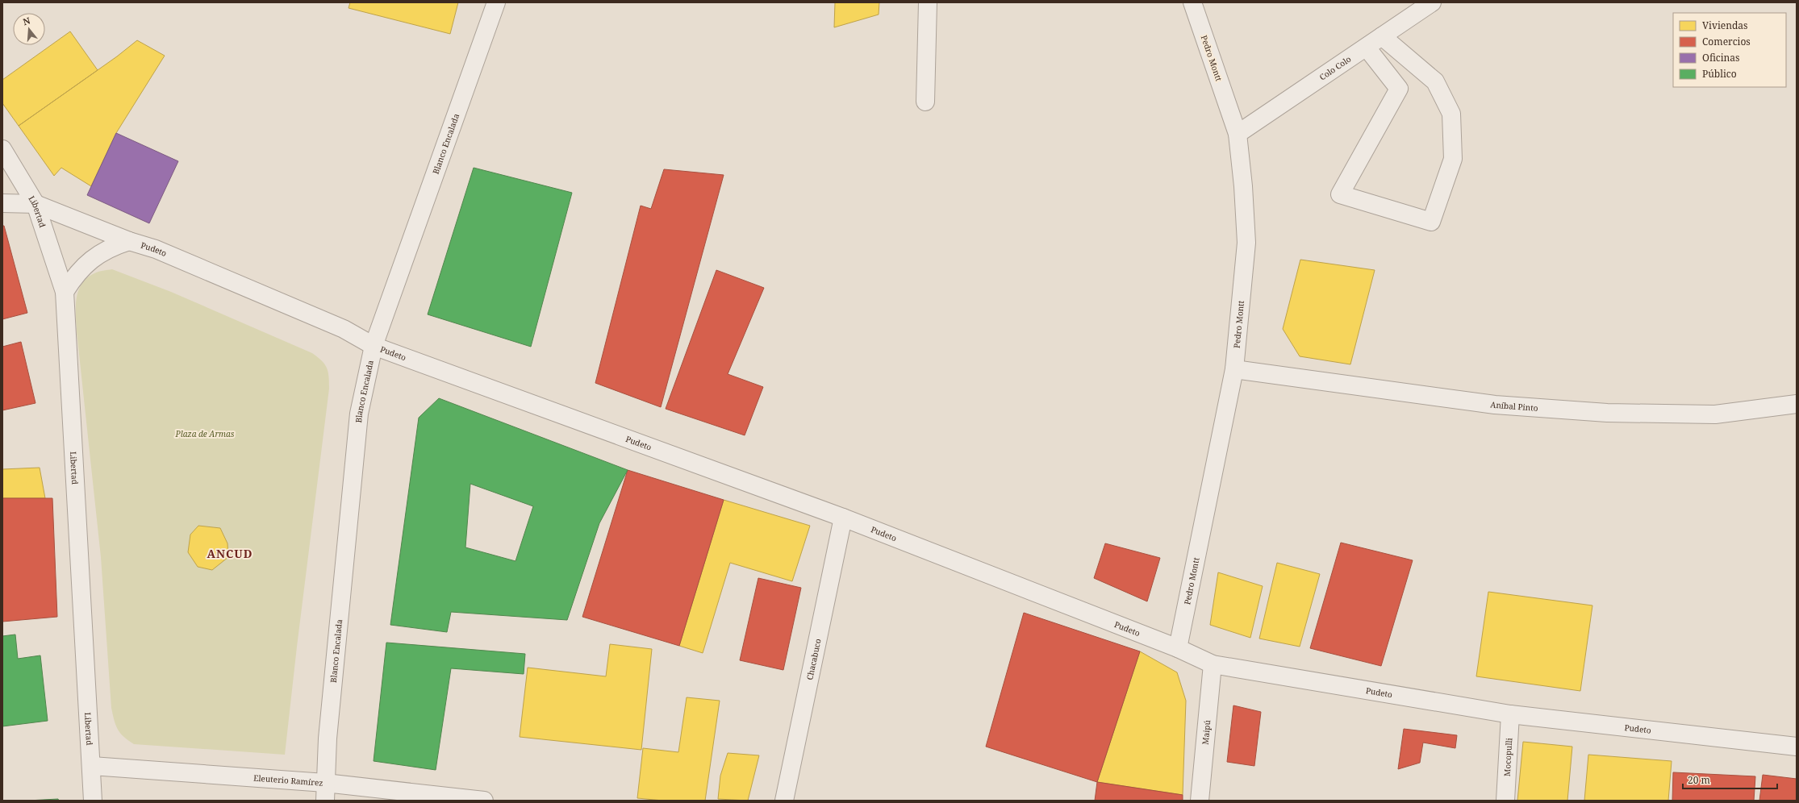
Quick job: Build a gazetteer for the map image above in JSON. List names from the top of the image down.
{
  "streets": {
    "street": [
      "Pedro Montt",
      "Colo Colo",
      "Blanco Encalada",
      "Libertad",
      "Pudeto",
      "Aníbal Pinto",
      "Chacabuco",
      "Maipú",
      "Mocopulli",
      "Eleuterio Ramírez"
    ]
  },
  "crossings": [
    ["Pedro Montt", "Colo Colo"],
    ["Pedro Montt", "Pudeto"],
    ["Pedro Montt", "Aníbal Pinto"],
    ["Blanco Encalada", "Pudeto"],
    ["Blanco Encalada", "Eleuterio Ramírez"],
    ["Libertad", "Pudeto"],
    ["Libertad", "Eleuterio Ramírez"],
    ["Pudeto", "Chacabuco"],
    ["Pudeto", "Maipú"],
    ["Pudeto", "Mocopulli"]
  ],
  "districts": ["ANCUD"],
  "parks": ["Plaza de Armas"],
  "legend": [
    "Viviendas",
    "Comercios",
    "Oficinas",
    "Público"
  ],
  "scale_bar": "20 m",
  "north": "top"
}
